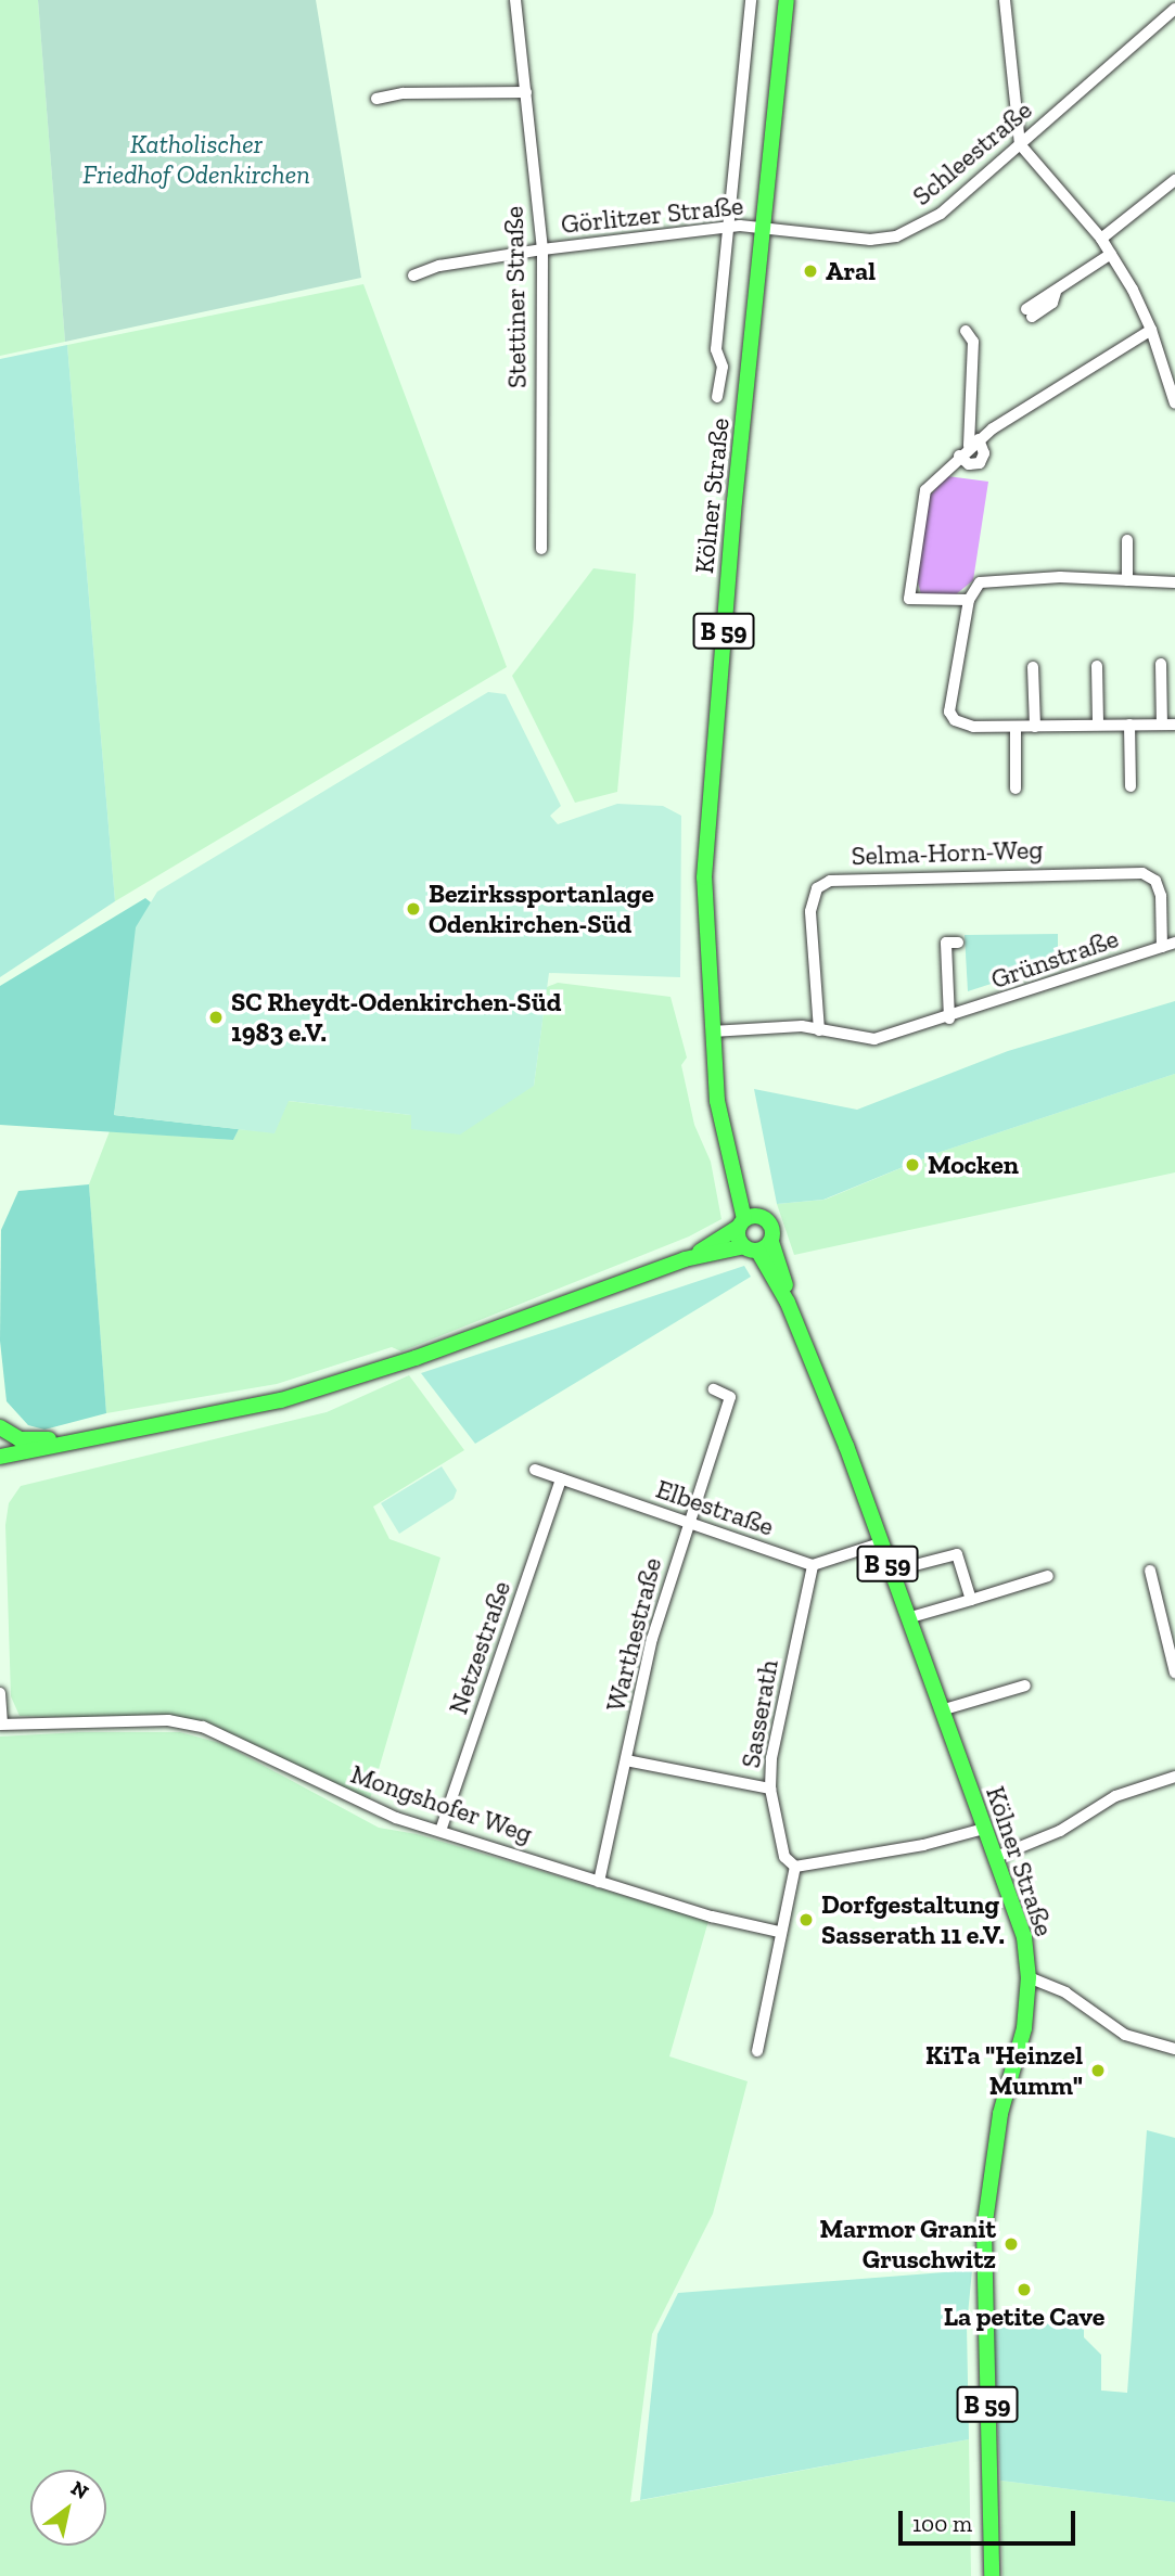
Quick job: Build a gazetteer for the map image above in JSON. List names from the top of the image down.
{
  "streets": {
    "main road": ["Kölner Straße", "B 59"],
    "street": [
      "Schleestraße",
      "Görlitzer Straße",
      "Stettiner Straße",
      "Selma-Horn-Weg",
      "Grünstraße",
      "Elbestraße",
      "Warthestraße",
      "Netzestraße",
      "Sasserath",
      "Mongshofer Weg"
    ]
  },
  "crossings": [
    ["Schleestraße", "Görlitzer Straße"],
    ["Schleestraße", "Kölner Straße"],
    ["Görlitzer Straße", "Stettiner Straße"],
    ["Görlitzer Straße", "Kölner Straße"],
    ["Kölner Straße", "Grünstraße"],
    ["Selma-Horn-Weg", "Grünstraße"],
    ["Elbestraße", "Warthestraße"],
    ["Elbestraße", "Netzestraße"],
    ["Elbestraße", "Sasserath"],
    ["Warthestraße", "Mongshofer Weg"],
    ["Netzestraße", "Mongshofer Weg"]
  ],
  "parks": ["Katholischer Friedhof Odenkirchen"],
  "places": [
    "Aral",
    "Bezirkssportanlage Odenkirchen-Süd",
    "SC Rheydt-Odenkirchen-Süd 1983 e.V.",
    "Mocken",
    "Dorfgestaltung Sasserath 11 e.V.",
    "KiTa \"Heinzel Mumm\"",
    "Marmor Granit Gruschwitz",
    "La petite Cave"
  ],
  "scale_bar": "100 m",
  "north": "top right"
}
